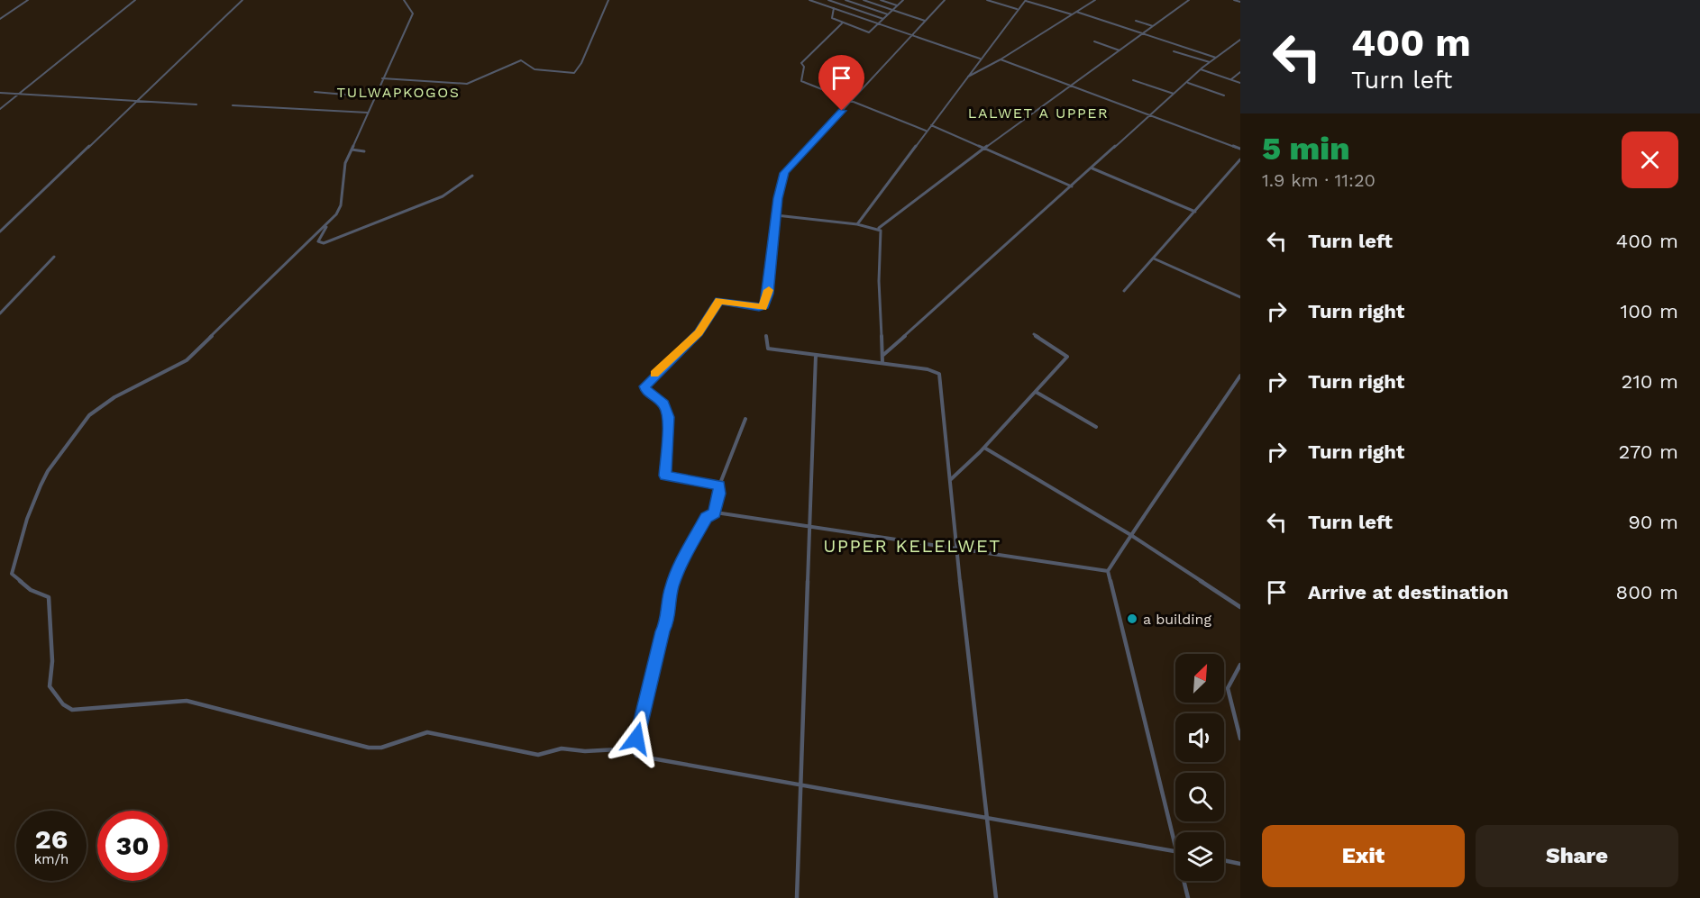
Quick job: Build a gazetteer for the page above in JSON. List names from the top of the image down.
{
  "districts": ["TULWAPKOGOS", "LALWET A UPPER", "UPPER KELELWET"],
  "places": ["a building"],
  "north": "top right",
  "page": {
    "turn": ["400 m", "Turn left"],
    "heading": ["5 min", "1.9 km · 11:20"],
    "list": [
      {
        "name": "Turn left",
        "value": "400 m"
      },
      {
        "name": "Turn right",
        "value": "100 m"
      },
      {
        "name": "Turn right",
        "value": "210 m"
      },
      {
        "name": "Turn right",
        "value": "270 m"
      },
      {
        "name": "Turn left",
        "value": "90 m"
      },
      {
        "name": "Arrive at destination",
        "value": "800 m"
      }
    ],
    "speed": "26 km/h",
    "limit": "30",
    "buttons": ["Exit", "Share"]
  }
}
